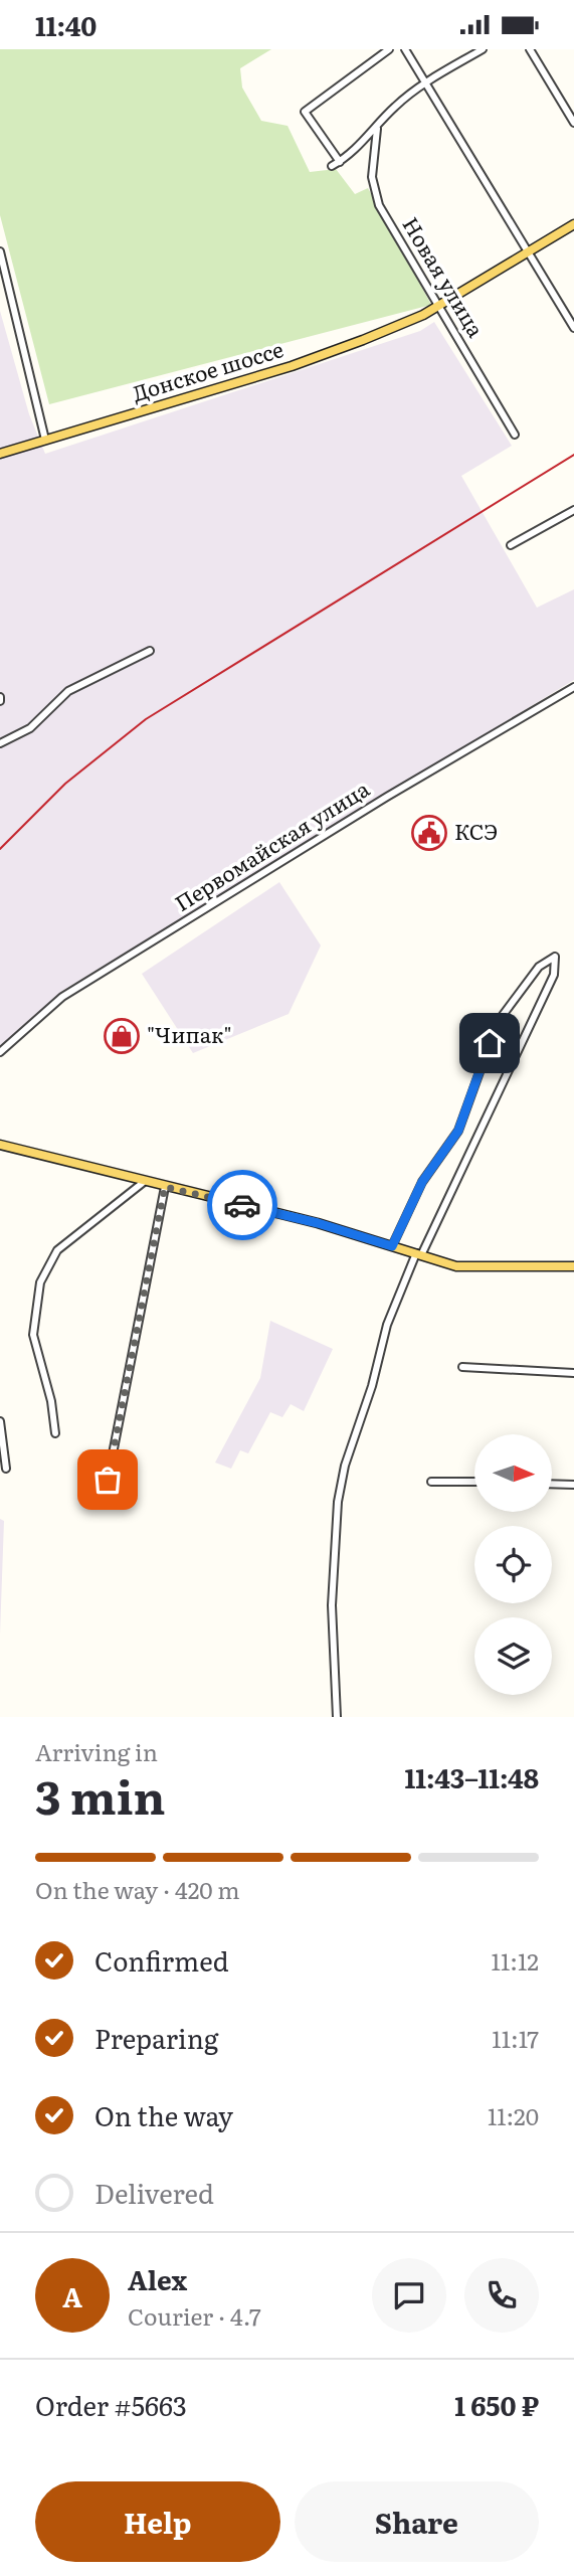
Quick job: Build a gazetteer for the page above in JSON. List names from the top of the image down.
{
  "streets": {
    "main road": ["Донское шоссе"],
    "street": ["Новая улица", "Первомайская улица"]
  },
  "crossings": [
    ["Новая улица", "Донское шоссе"]
  ],
  "places": {
    "public building": ["КСЭ"],
    "shop": ["\"Чипак\""]
  },
  "north": "right",
  "page": {
    "status": "11:40",
    "heading": ["3 min", "Arriving in", "11:43–11:48"],
    "panel": [
      "Alex",
      "Courier · 4.7",
      "Order #5663",
      "1 650 ₽"
    ],
    "bar": "On the way · 420 m",
    "list": [
      ["Confirmed", "11:12"],
      ["Preparing", "11:17"],
      ["On the way", "11:20"],
      "Delivered"
    ],
    "round": "A",
    "buttons": ["Help", "Share"]
  }
}
